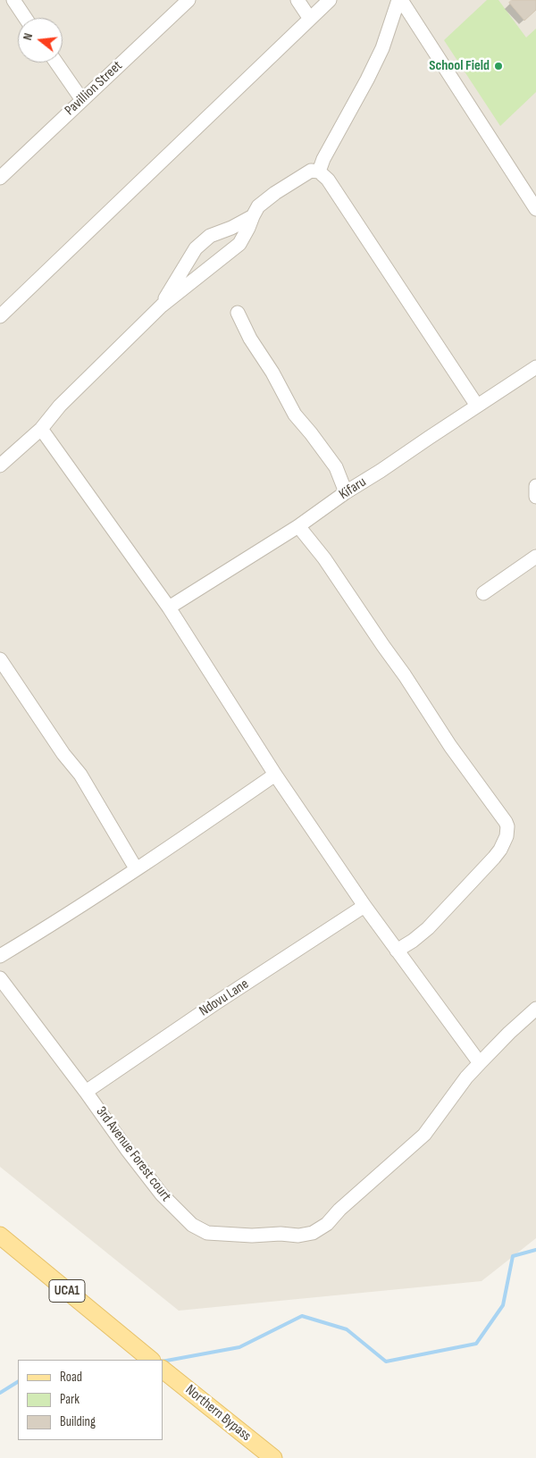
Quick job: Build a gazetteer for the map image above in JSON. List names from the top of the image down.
{
  "streets": {
    "main road": ["UCA1", "Northern Bypass"],
    "street": [
      "Pavillion Street",
      "Kifaru",
      "Ndovu Lane",
      "3rd Avenue Forest court"
    ]
  },
  "crossings": [
    ["Ndovu Lane", "3rd Avenue Forest court"]
  ],
  "places": ["School Field"],
  "legend": ["Road", "Park", "Building"],
  "north": "left"
}
